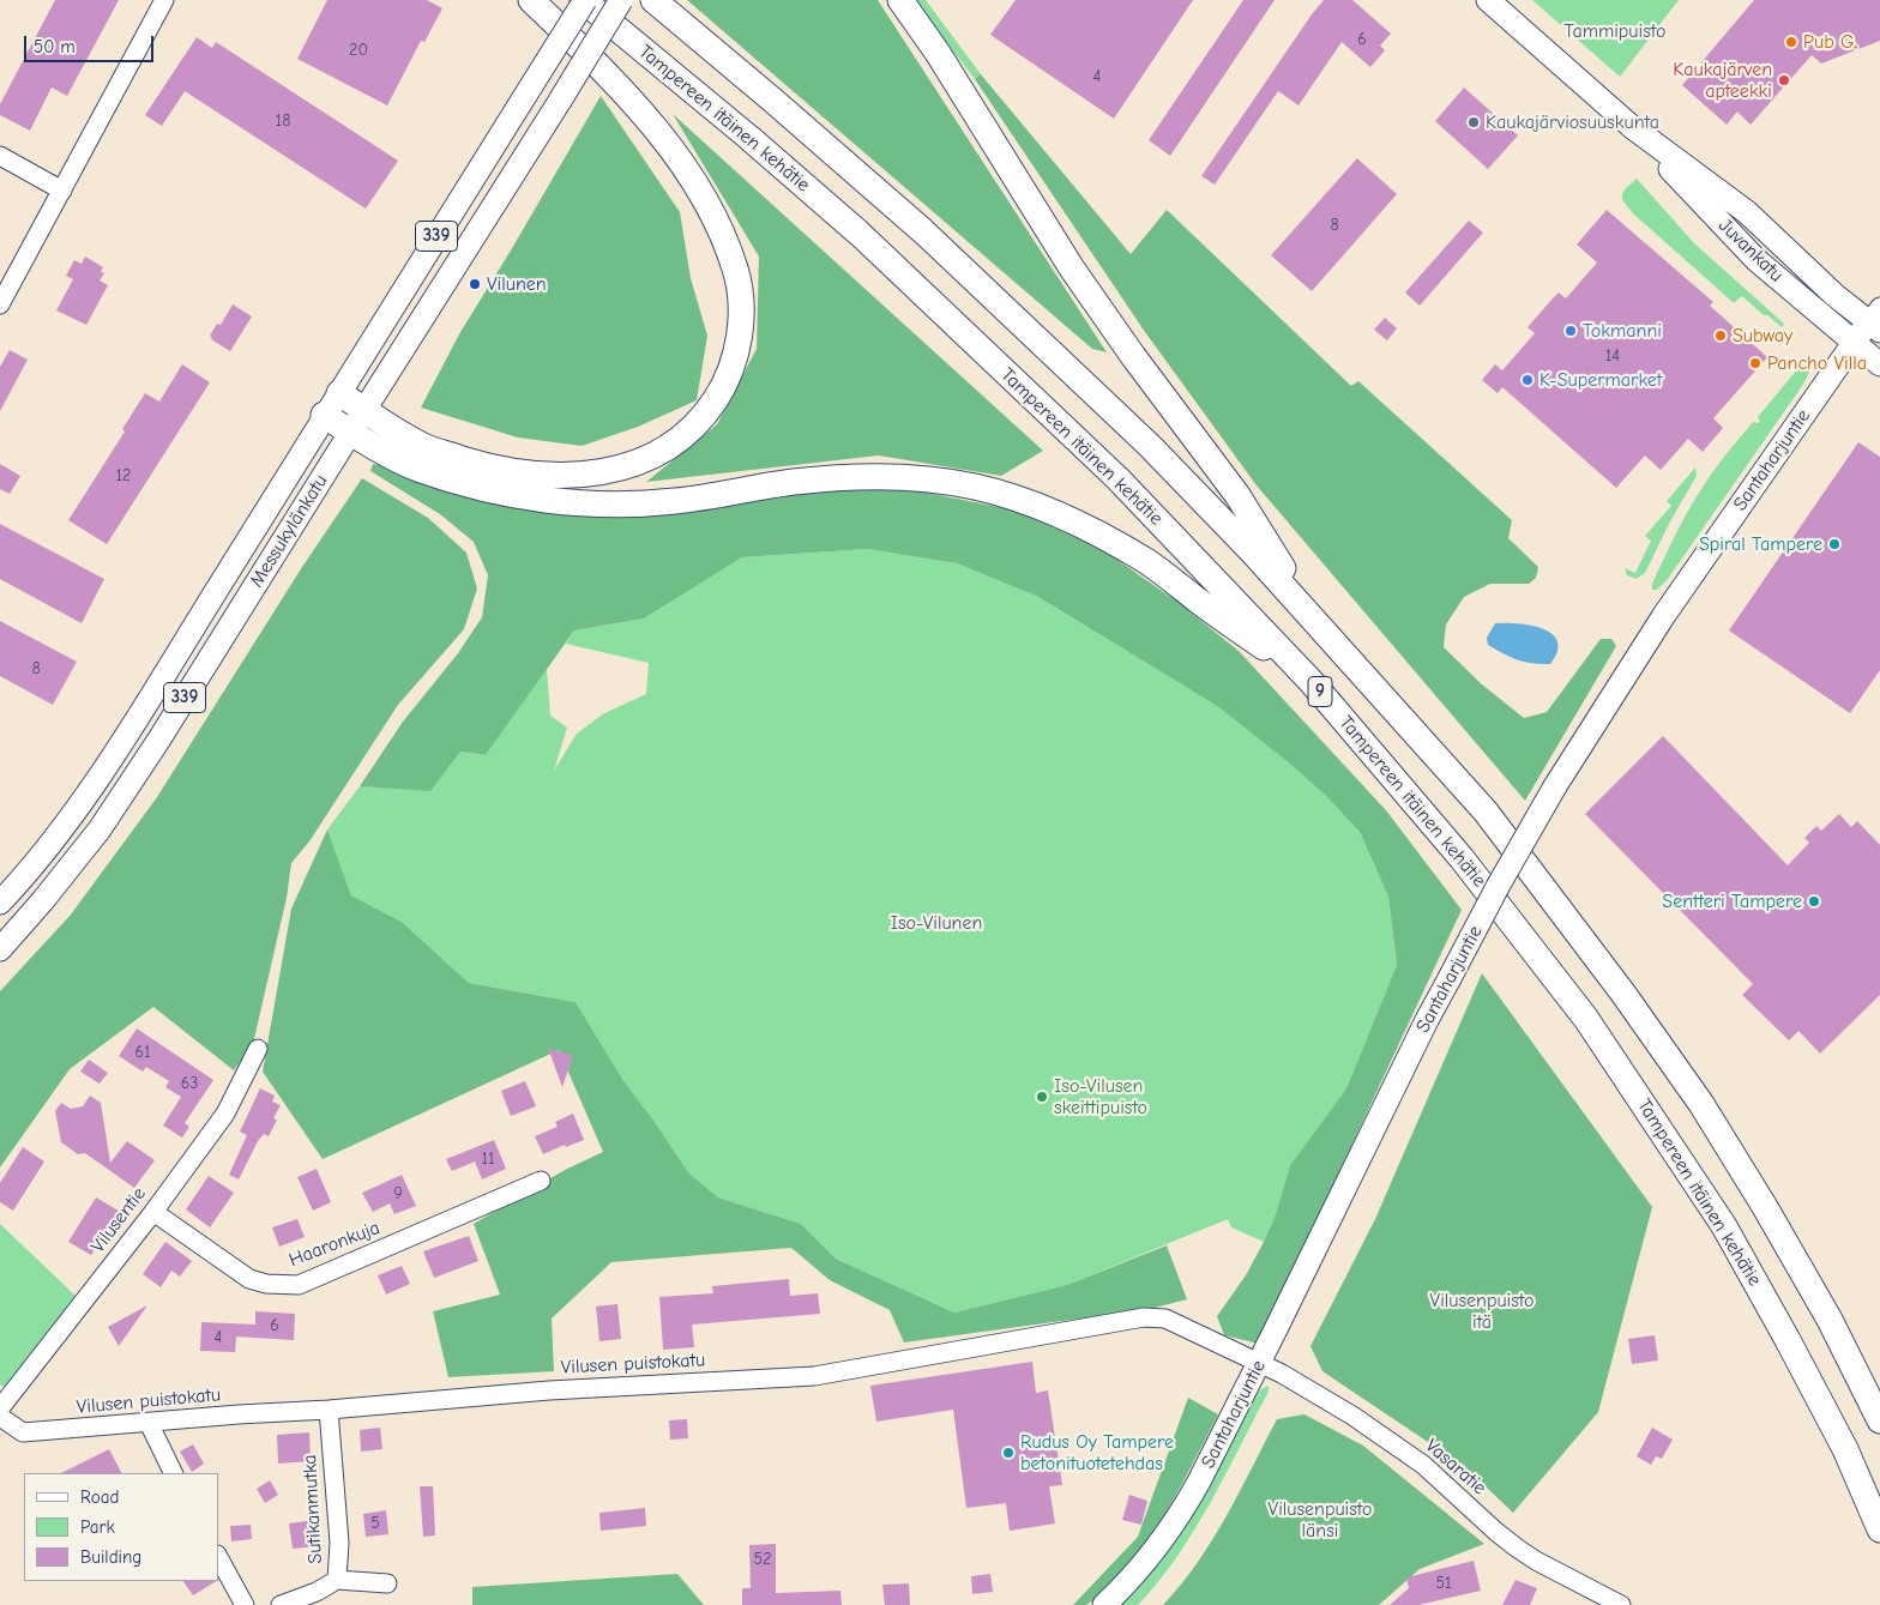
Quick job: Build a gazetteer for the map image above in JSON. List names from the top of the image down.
{
  "streets": {
    "highway": ["Tampereen itäinen kehätie", "9"],
    "main road": [
      "339",
      "Juvankatu",
      "Santaharjuntie",
      "Messukylänkatu"
    ],
    "street": [
      "Vilusentie",
      "Haaronkuja",
      "Vilusen puistokatu",
      "Vasaratie",
      "Sutikanmutka"
    ]
  },
  "crossings": [
    ["Tampereen itäinen kehätie", "Messukylänkatu"],
    ["Juvankatu", "Santaharjuntie"],
    ["Santaharjuntie", "Vilusen puistokatu"],
    ["Santaharjuntie", "Vasaratie"],
    ["Vilusentie", "Haaronkuja"],
    ["Vilusen puistokatu", "Vasaratie"],
    ["Vilusen puistokatu", "Sutikanmutka"]
  ],
  "parks": [
    "Tammipuisto",
    "Iso-Vilunen",
    "Vilusenpuisto itä",
    "Vilusenpuisto länsi"
  ],
  "places": [
    "Pub G.",
    "Kaukajärven apteekki",
    "Kaukajärviosuuskunta",
    "Vilunen",
    "Tokmanni",
    "Subway",
    "Pancho Villa",
    "K-Supermarket",
    "Spiral Tampere",
    "Sentteri Tampere",
    "Iso-Vilusen skeittipuisto",
    "Rudus Oy Tampere betonituotetehdas"
  ],
  "house_numbers": [
    "6",
    "20",
    "4",
    "18",
    "8",
    "14",
    "12",
    "8",
    "61",
    "63",
    "11",
    "9",
    "6",
    "4",
    "5",
    "52",
    "51"
  ],
  "legend": ["Road", "Park", "Building"],
  "scale_bar": "50 m"
}
